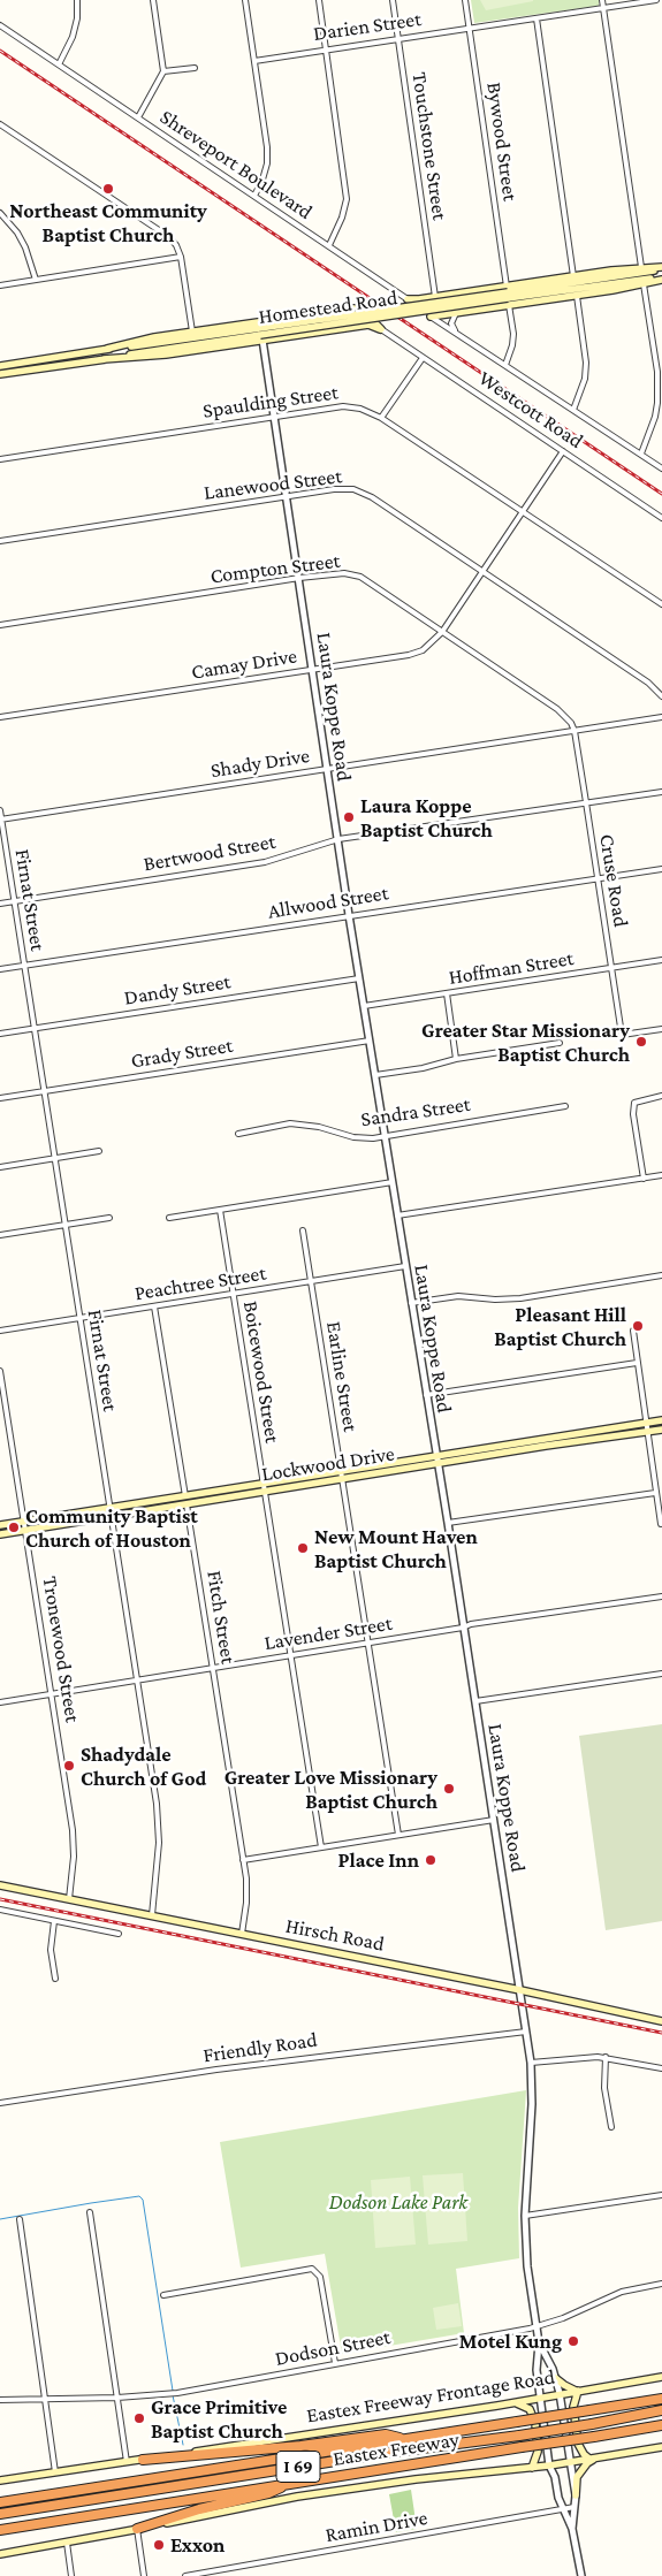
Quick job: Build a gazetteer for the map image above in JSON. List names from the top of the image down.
{
  "streets": {
    "highway": ["Eastex Freeway", "I 69"],
    "main road": [
      "Homestead Road",
      "Lockwood Drive",
      "Hirsch Road",
      "Eastex Freeway Frontage Road"
    ],
    "street": [
      "Darien Street",
      "Bywood Street",
      "Touchstone Street",
      "Shreveport Boulevard",
      "Spaulding Street",
      "Westcott Road",
      "Lanewood Street",
      "Compton Street",
      "Camay Drive",
      "Laura Koppe Road",
      "Shady Drive",
      "Bertwood Street",
      "Cruse Road",
      "Firnat Street",
      "Allwood Street",
      "Hoffman Street",
      "Dandy Street",
      "Grady Street",
      "Sandra Street",
      "Peachtree Street",
      "Boicewood Street",
      "Earline Street",
      "Fitch Street",
      "Lavender Street",
      "Tronewood Street",
      "Friendly Road",
      "Dodson Street",
      "Ramin Drive"
    ]
  },
  "crossings": [
    ["Darien Street", "Bywood Street"],
    ["Darien Street", "Touchstone Street"],
    ["Bywood Street", "Homestead Road"],
    ["Homestead Road", "Laura Koppe Road"],
    ["Spaulding Street", "Camay Drive"],
    ["Spaulding Street", "Laura Koppe Road"],
    ["Westcott Road", "Camay Drive"],
    ["Lanewood Street", "Camay Drive"],
    ["Lanewood Street", "Laura Koppe Road"],
    ["Compton Street", "Camay Drive"],
    ["Compton Street", "Laura Koppe Road"],
    ["Compton Street", "Shady Drive"],
    ["Compton Street", "Cruse Road"],
    ["Camay Drive", "Laura Koppe Road"],
    ["Laura Koppe Road", "Shady Drive"],
    ["Laura Koppe Road", "Bertwood Street"],
    ["Laura Koppe Road", "Allwood Street"],
    ["Laura Koppe Road", "Hoffman Street"],
    ["Laura Koppe Road", "Dandy Street"],
    ["Laura Koppe Road", "Grady Street"],
    ["Laura Koppe Road", "Sandra Street"],
    ["Laura Koppe Road", "Peachtree Street"],
    ["Laura Koppe Road", "Lockwood Drive"],
    ["Laura Koppe Road", "Lavender Street"],
    ["Laura Koppe Road", "Hirsch Road"],
    ["Laura Koppe Road", "Friendly Road"],
    ["Laura Koppe Road", "Dodson Street"],
    ["Laura Koppe Road", "Eastex Freeway Frontage Road"],
    ["Laura Koppe Road", "Ramin Drive"],
    ["Shady Drive", "Cruse Road"],
    ["Shady Drive", "Firnat Street"],
    ["Bertwood Street", "Cruse Road"],
    ["Bertwood Street", "Firnat Street"],
    ["Cruse Road", "Allwood Street"],
    ["Cruse Road", "Hoffman Street"],
    ["Firnat Street", "Allwood Street"],
    ["Firnat Street", "Dandy Street"],
    ["Firnat Street", "Grady Street"],
    ["Firnat Street", "Peachtree Street"],
    ["Firnat Street", "Lockwood Drive"],
    ["Firnat Street", "Lavender Street"],
    ["Firnat Street", "Hirsch Road"],
    ["Peachtree Street", "Boicewood Street"],
    ["Peachtree Street", "Earline Street"],
    ["Peachtree Street", "Fitch Street"],
    ["Boicewood Street", "Lockwood Drive"],
    ["Boicewood Street", "Lavender Street"],
    ["Earline Street", "Lockwood Drive"],
    ["Earline Street", "Lavender Street"],
    ["Lockwood Drive", "Fitch Street"],
    ["Lockwood Drive", "Tronewood Street"],
    ["Fitch Street", "Lavender Street"],
    ["Fitch Street", "Hirsch Road"],
    ["Lavender Street", "Tronewood Street"],
    ["Tronewood Street", "Hirsch Road"]
  ],
  "parks": ["Dodson Lake Park"],
  "places": [
    "Northeast Community Baptist Church",
    "Laura Koppe Baptist Church",
    "Greater Star Missionary Baptist Church",
    "Pleasant Hill Baptist Church",
    "Community Baptist Church of Houston",
    "New Mount Haven Baptist Church",
    "Shadydale Church of God",
    "Greater Love Missionary Baptist Church",
    "Place Inn",
    "Motel Kung",
    "Grace Primitive Baptist Church",
    "Exxon"
  ]
}
